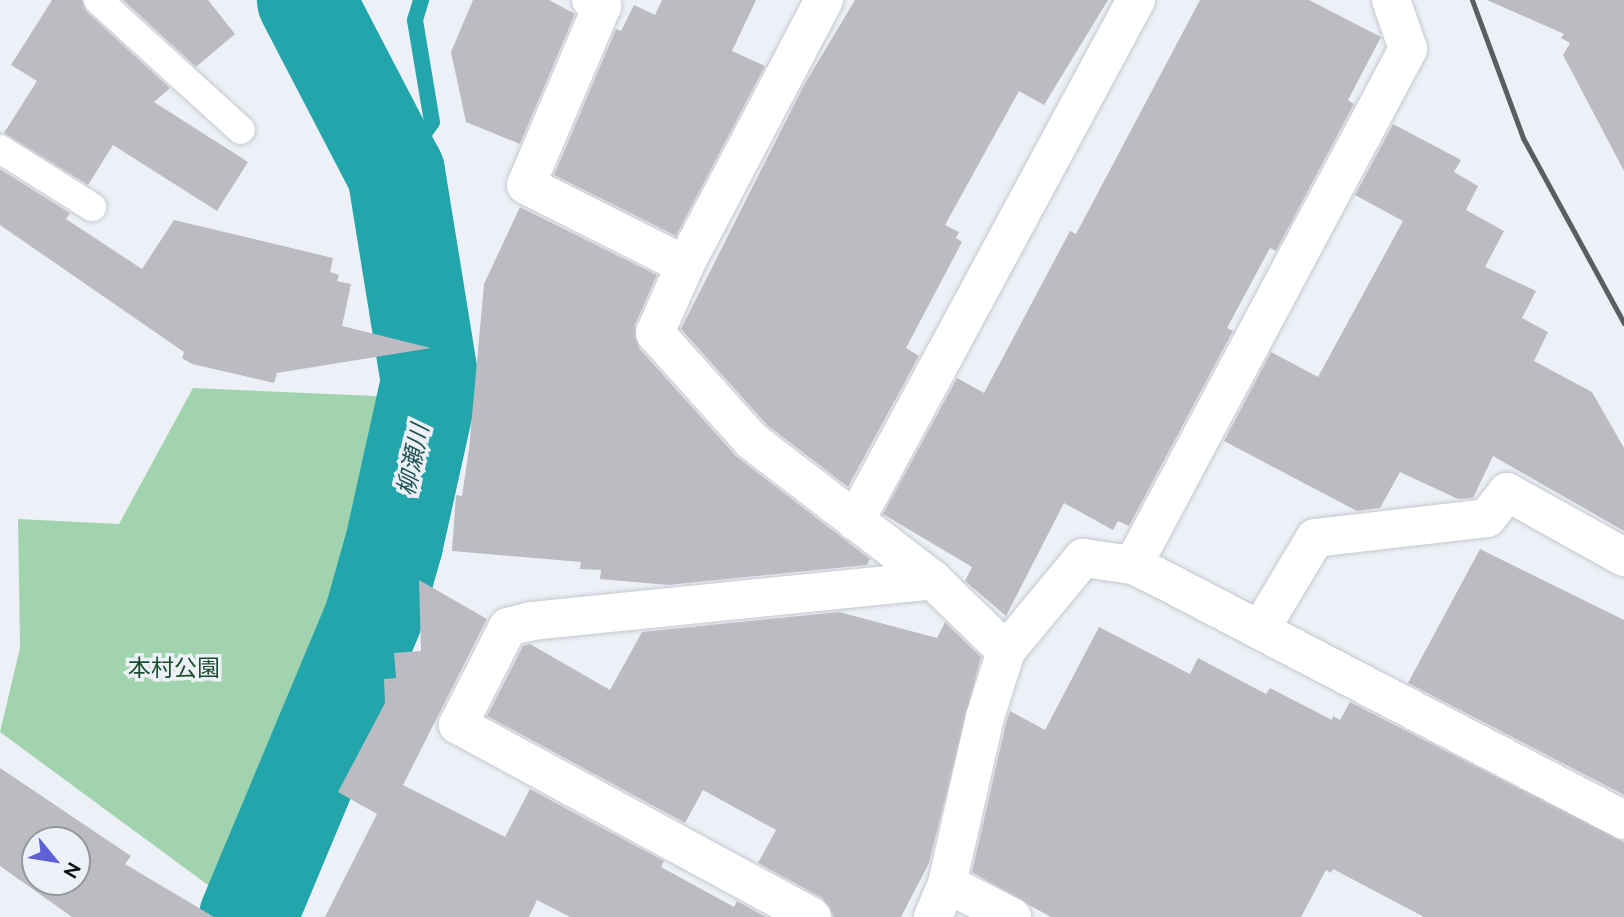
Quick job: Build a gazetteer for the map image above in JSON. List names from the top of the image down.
{
  "water": ["柳瀬川"],
  "parks": ["本村公園"],
  "north": "bottom right"
}
